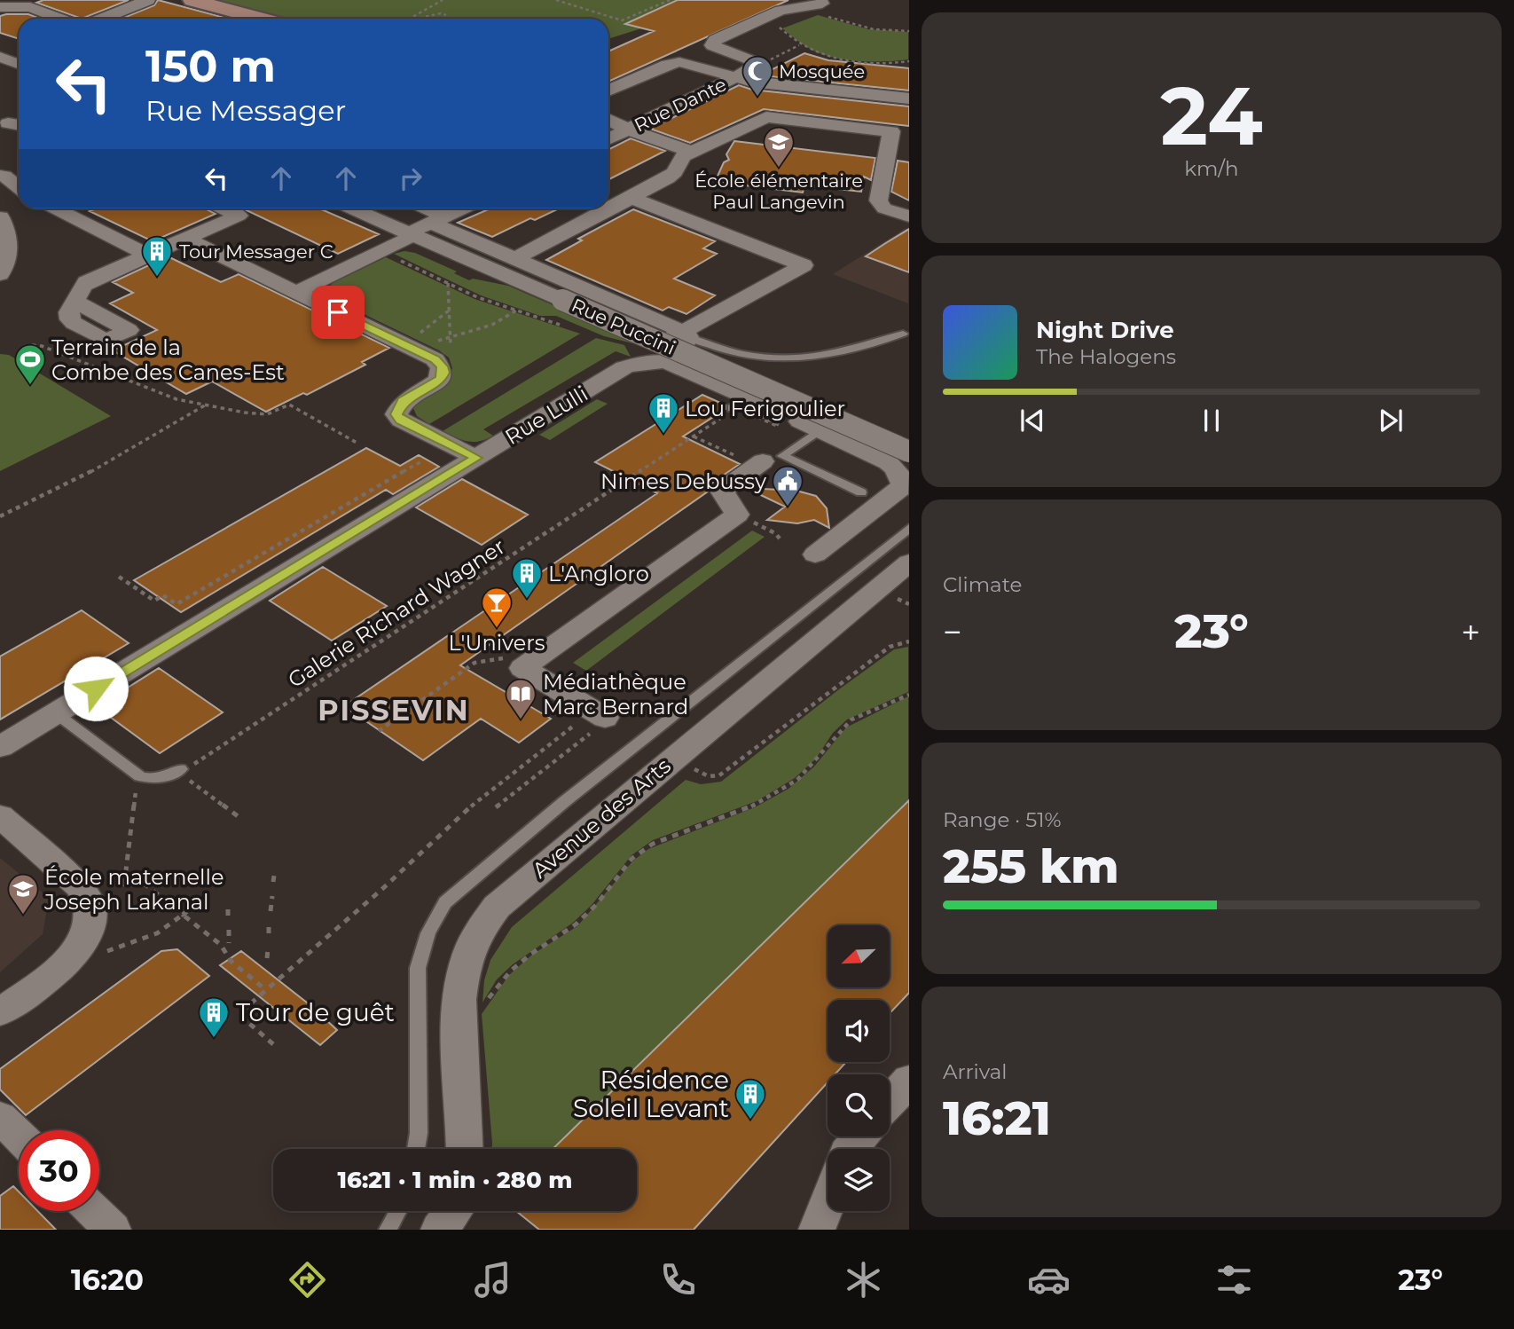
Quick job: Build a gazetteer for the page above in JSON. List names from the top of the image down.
{
  "streets": {
    "street": [
      "Rue Dante",
      "Rue Puccini",
      "Rue Lulli",
      "Avenue des Arts"
    ],
    "path": ["Galerie Richard Wagner"]
  },
  "crossings": [
    ["Rue Puccini", "Rue Lulli"],
    ["Rue Lulli", "Galerie Richard Wagner"]
  ],
  "districts": ["PISSEVIN"],
  "places": {
    "mosque": ["Mosquée"],
    "school or university": ["École élémentaire Paul Langevin", "École maternelle Joseph Lakanal"],
    "building": [
      "Tour Messager C",
      "Lou Ferigoulier",
      "L'Angloro",
      "Tour de guêt",
      "Résidence Soleil Levant"
    ],
    "sports": ["Terrain de la Combe des Canes-Est"],
    "public building": ["Nimes Debussy"],
    "bar": ["L'Univers"],
    "library": ["Médiathèque Marc Bernard"]
  },
  "north": "bottom left",
  "page": {
    "tile": [
      ["24", "km/h"],
      "Climate",
      ["Range · 51%", "255 km"],
      ["Arrival", "16:21"]
    ],
    "turn": ["150 m", "Rue Messager"],
    "song": ["Night Drive", "The Halogens"],
    "heat": ["−", "23°", "+"],
    "limit": "30",
    "trip": "16:21 · 1 min · 280 m",
    "tabs": ["16:20", "23°"]
  }
}
